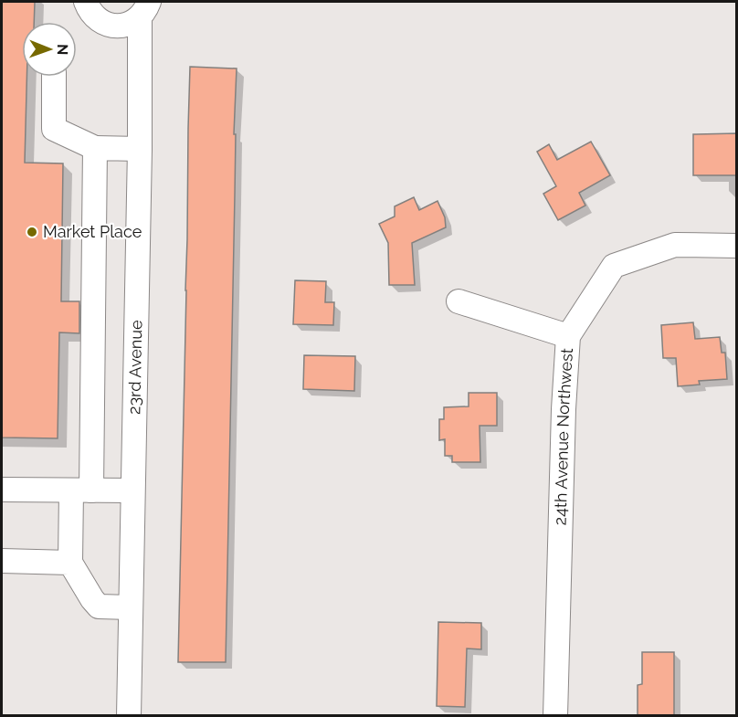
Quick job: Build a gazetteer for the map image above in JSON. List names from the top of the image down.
{
  "streets": {
    "street": ["23rd Avenue", "24th Avenue Northwest"]
  },
  "places": ["Market Place"],
  "north": "right"
}
